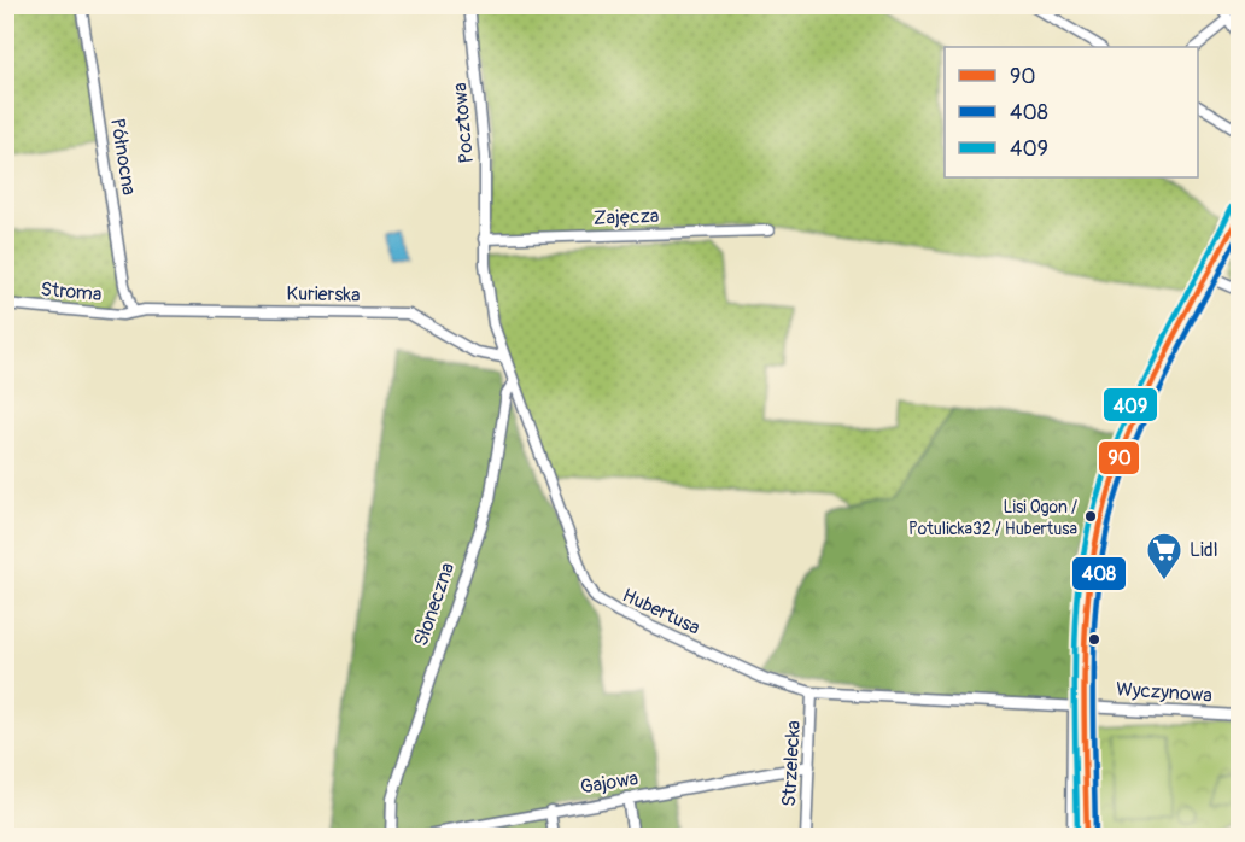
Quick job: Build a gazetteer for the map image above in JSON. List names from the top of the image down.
{
  "streets": {
    "street": [
      "Pocztowa",
      "Północna",
      "Zajęcza",
      "Stroma",
      "Kurierska",
      "Słoneczna",
      "Hubertusa",
      "Wyczynowa",
      "Strzelecka",
      "Gajowa"
    ]
  },
  "crossings": [
    ["Pocztowa", "Zajęcza"],
    ["Pocztowa", "Hubertusa"],
    ["Północna", "Stroma"],
    ["Północna", "Kurierska"],
    ["Zajęcza", "Hubertusa"],
    ["Stroma", "Kurierska"],
    ["Kurierska", "Hubertusa"],
    ["Słoneczna", "Hubertusa"],
    ["Hubertusa", "Wyczynowa"],
    ["Hubertusa", "Strzelecka"],
    ["Strzelecka", "Gajowa"]
  ],
  "places": {
    "other": ["Lisi Ogon / Potulicka32 / Hubertusa"],
    "supermarket": ["Lidl"]
  },
  "lines": ["transit line 409", "transit line 90", "transit line 408"],
  "legend": ["90", "408", "409"]
}
